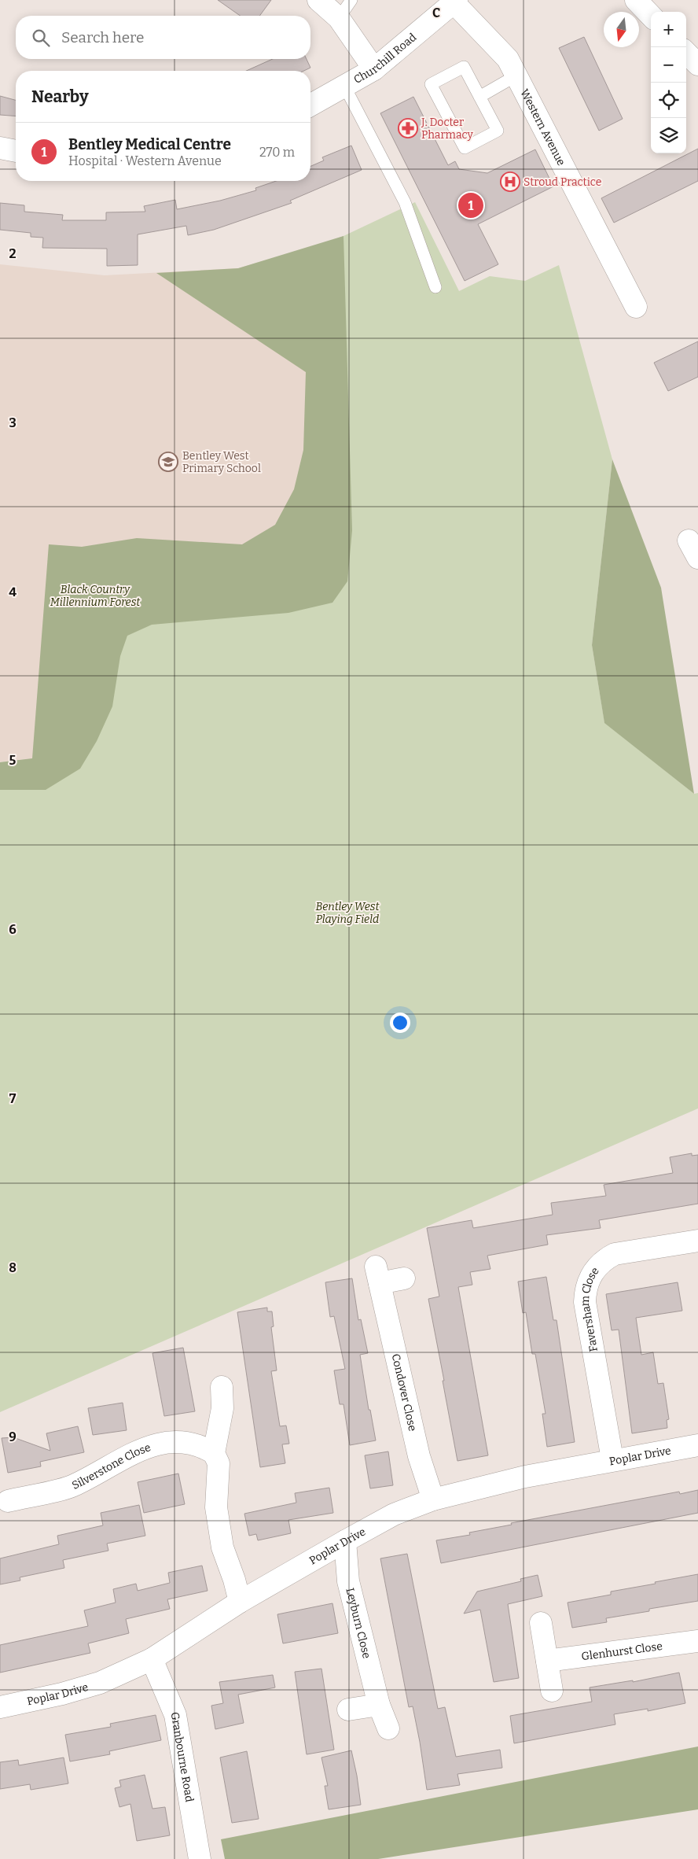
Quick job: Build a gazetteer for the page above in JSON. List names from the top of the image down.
{
  "streets": {
    "street": [
      "Churchill Road",
      "Western Avenue",
      "Faversham Close",
      "Condover Close",
      "Poplar Drive",
      "Silverstone Close",
      "Leyburn Close",
      "Glenhurst Close",
      "Granbourne Road"
    ]
  },
  "crossings": [
    ["Churchill Road", "Western Avenue"],
    ["Faversham Close", "Poplar Drive"],
    ["Condover Close", "Poplar Drive"],
    ["Poplar Drive", "Leyburn Close"],
    ["Poplar Drive", "Granbourne Road"]
  ],
  "parks": ["Black Country Millennium Forest", "Bentley West Playing Field"],
  "places": {
    "pharmacy": ["J. Docter Pharmacy"],
    "hospital": ["Stroud Practice"],
    "school or university": ["Bentley West Primary School"]
  },
  "north": "bottom",
  "page": {
    "map_buttons": ["+", "−"],
    "search": "Search here",
    "heading": "Nearby",
    "list": [
      {
        "mark": "1",
        "name": "Bentley Medical Centre",
        "note": "Hospital · Western Avenue",
        "value": "270 m"
      }
    ],
    "pins": "1"
  },
  "grid": {
    "columns": ["C"],
    "rows": [
      "2",
      "3",
      "4",
      "5",
      "6",
      "7",
      "8",
      "9"
    ]
  }
}
